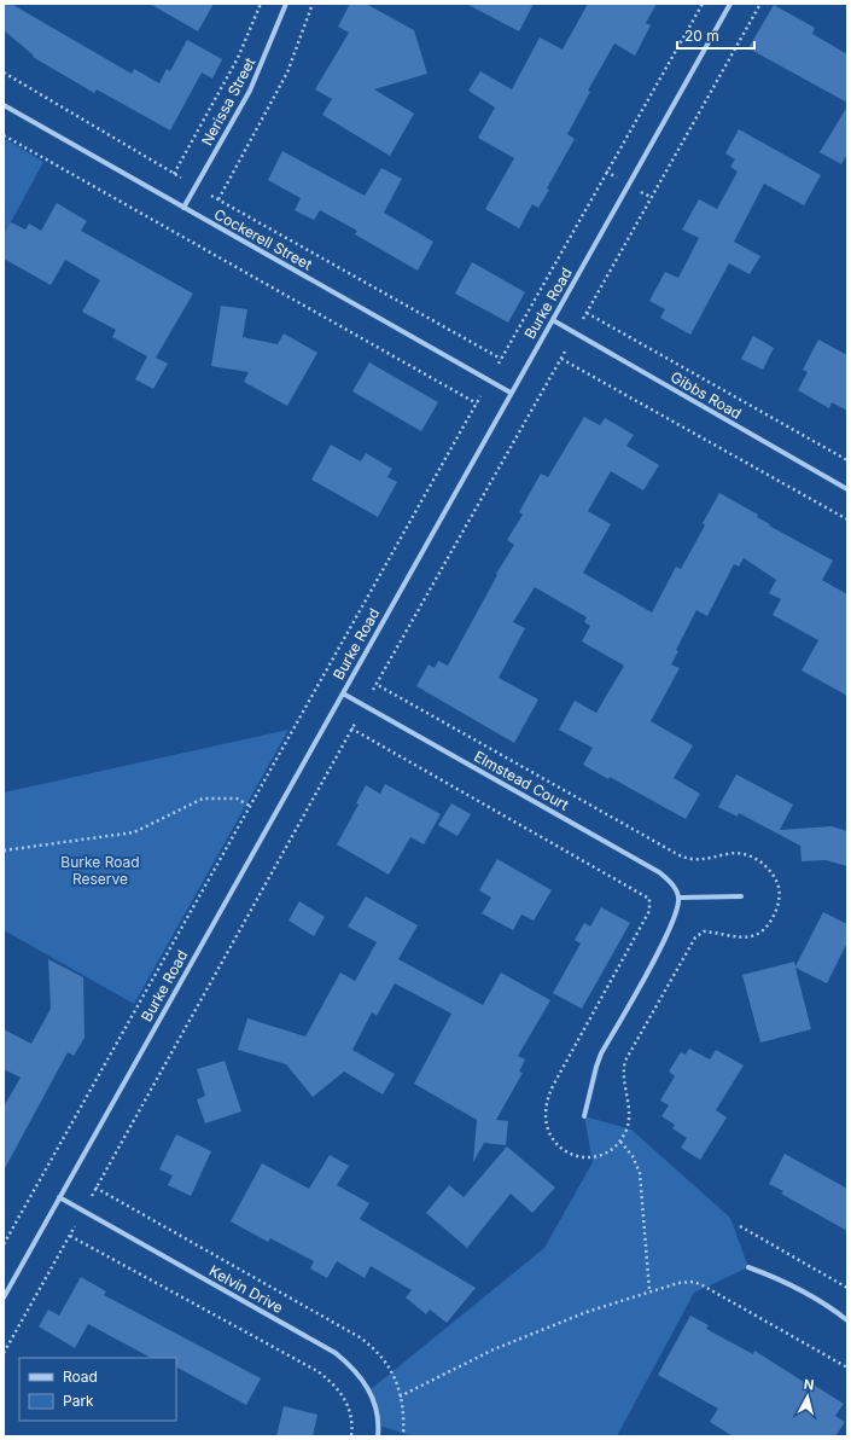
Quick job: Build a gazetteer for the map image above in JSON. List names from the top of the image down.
{
  "streets": {
    "street": [
      "Nerissa Street",
      "Cockerell Street",
      "Burke Road",
      "Gibbs Road",
      "Elmstead Court",
      "Kelvin Drive"
    ]
  },
  "crossings": [
    ["Nerissa Street", "Cockerell Street"],
    ["Cockerell Street", "Burke Road"],
    ["Burke Road", "Gibbs Road"],
    ["Burke Road", "Elmstead Court"],
    ["Burke Road", "Kelvin Drive"]
  ],
  "parks": ["Burke Road Reserve"],
  "legend": ["Road", "Park"],
  "scale_bar": "20 m",
  "north": "top"
}
